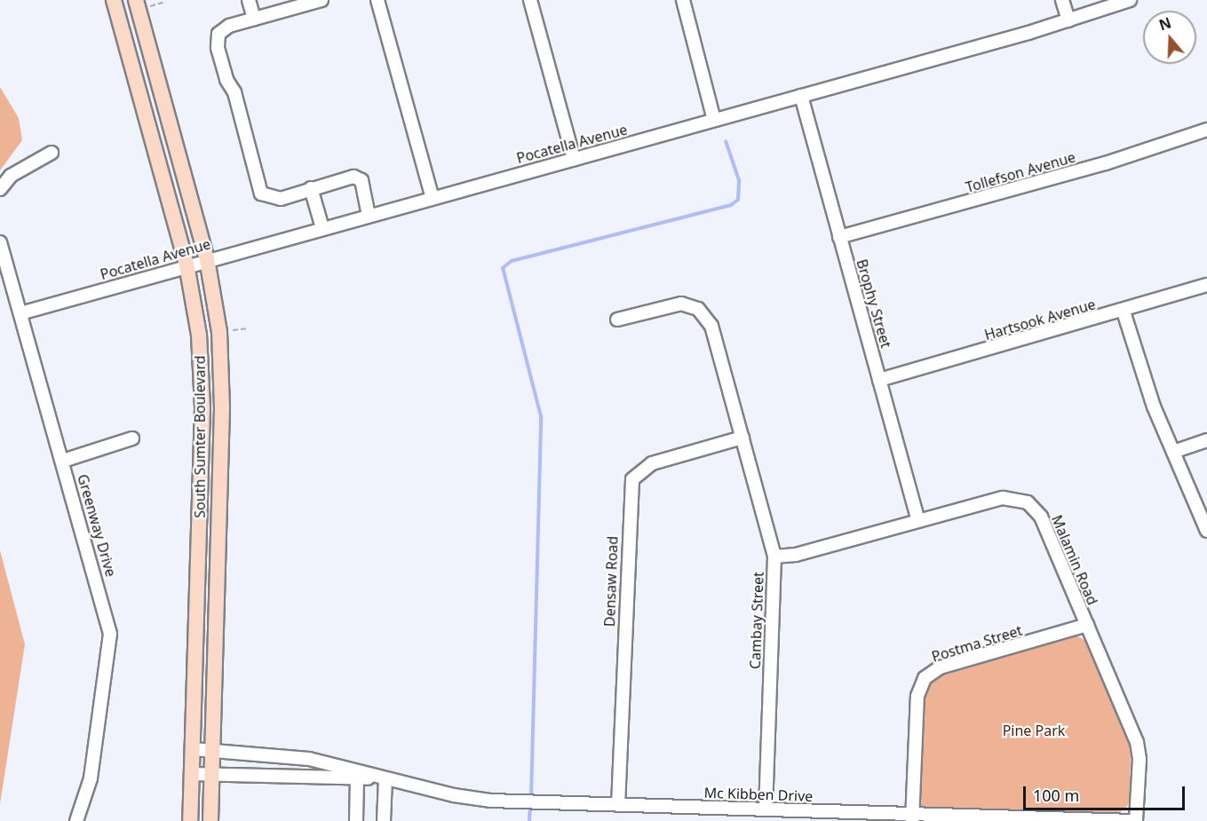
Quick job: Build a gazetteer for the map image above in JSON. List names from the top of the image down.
{
  "streets": {
    "main road": ["South Sumter Boulevard"],
    "street": [
      "Pocatella Avenue",
      "Tollefson Avenue",
      "Brophy Street",
      "Hartsook Avenue",
      "Greenway Drive",
      "Malamin Road",
      "Densaw Road",
      "Cambay Street",
      "Postma Street",
      "Mc Kibben Drive"
    ]
  },
  "crossings": [
    ["Pocatella Avenue", "Brophy Street"],
    ["Pocatella Avenue", "South Sumter Boulevard"],
    ["Pocatella Avenue", "Greenway Drive"],
    ["Tollefson Avenue", "Brophy Street"],
    ["Brophy Street", "Hartsook Avenue"],
    ["Brophy Street", "Malamin Road"],
    ["South Sumter Boulevard", "Mc Kibben Drive"],
    ["Malamin Road", "Cambay Street"],
    ["Malamin Road", "Postma Street"],
    ["Malamin Road", "Mc Kibben Drive"],
    ["Densaw Road", "Cambay Street"],
    ["Densaw Road", "Mc Kibben Drive"],
    ["Cambay Street", "Mc Kibben Drive"],
    ["Postma Street", "Mc Kibben Drive"]
  ],
  "parks": ["Pine Park"],
  "scale_bar": "100 m",
  "north": "top"
}
